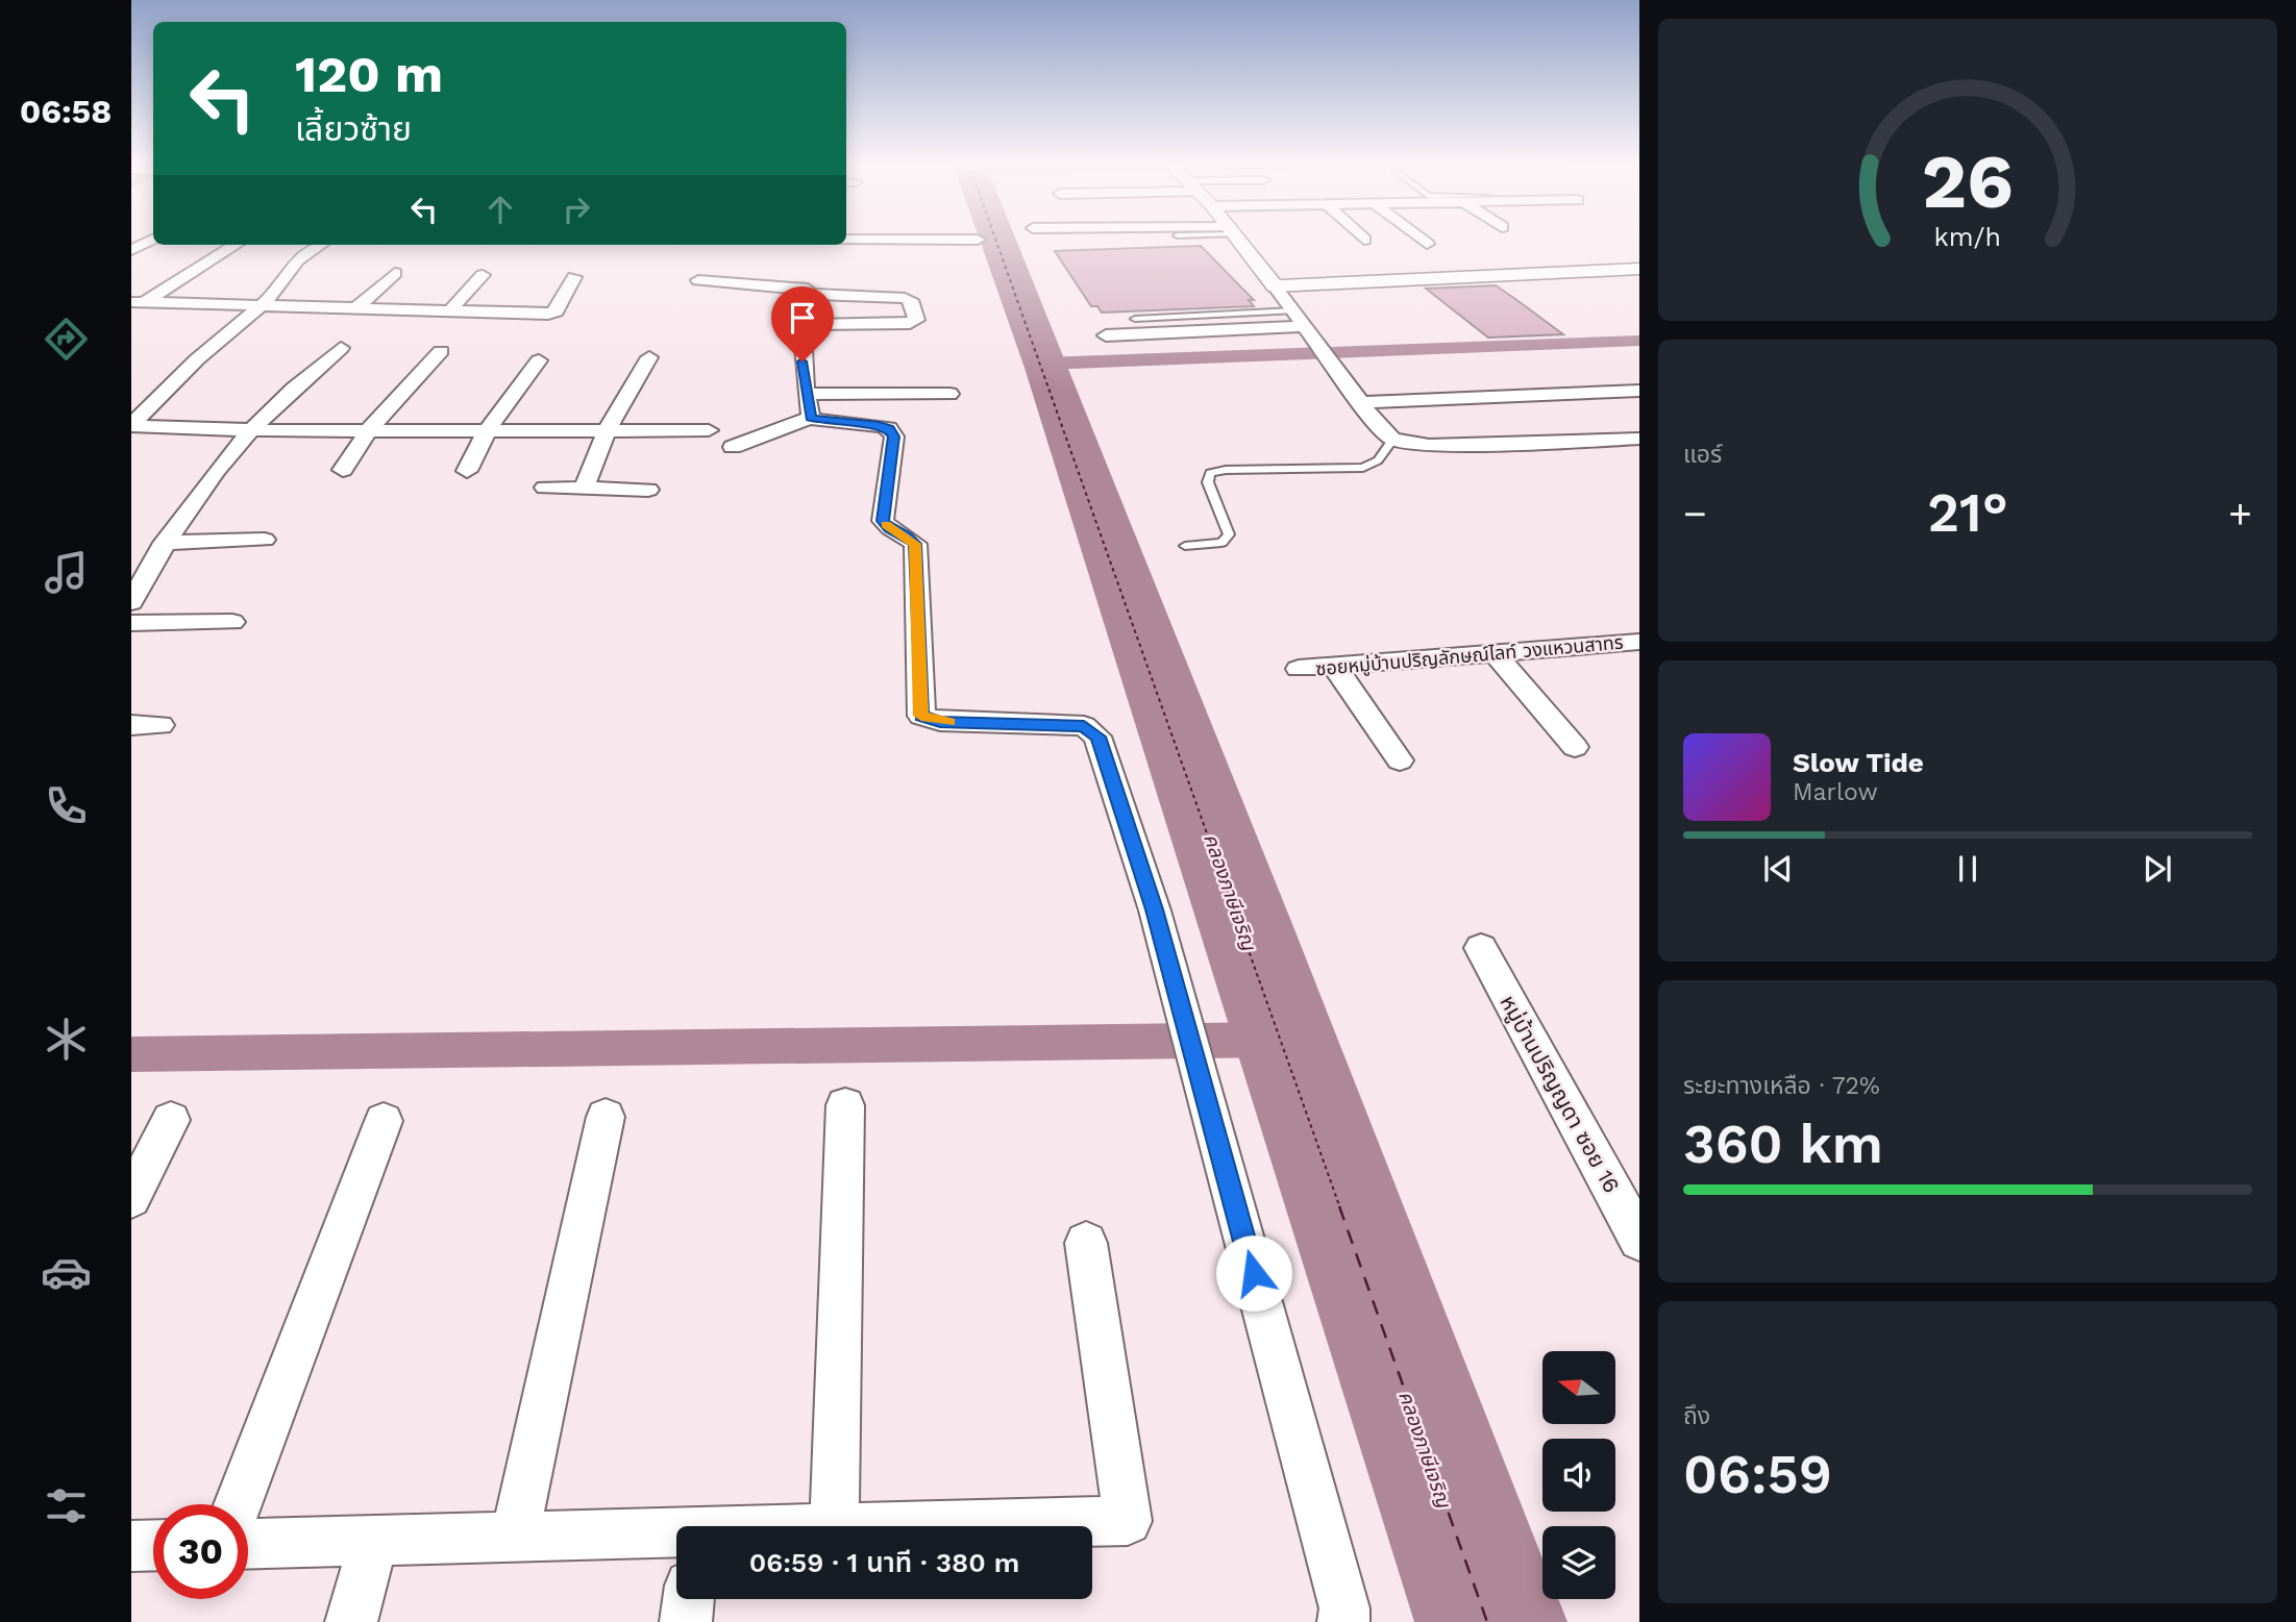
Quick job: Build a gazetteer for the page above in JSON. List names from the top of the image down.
{
  "streets": {
    "street": ["ซอยหมู่บ้านปริญลักษณ์ไลท์ วงแหวนสาทร", "หมู่บ้านปริญญดา ซอย 16"]
  },
  "water": ["คลองภาษีเจริญ"],
  "north": "left",
  "page": {
    "tabs": "06:58",
    "turn": ["120 m", "เลี้ยวซ้าย"],
    "tile": [
      "แอร์",
      ["ระยะทางเหลือ · 72%", "360 km"],
      ["ถึง", "06:59"]
    ],
    "heat": ["−", "21°", "+"],
    "song": ["Slow Tide", "Marlow"],
    "limit": "30",
    "trip": "06:59 · 1 นาที · 380 m",
    "gauge": ["26", "km/h"]
  }
}
